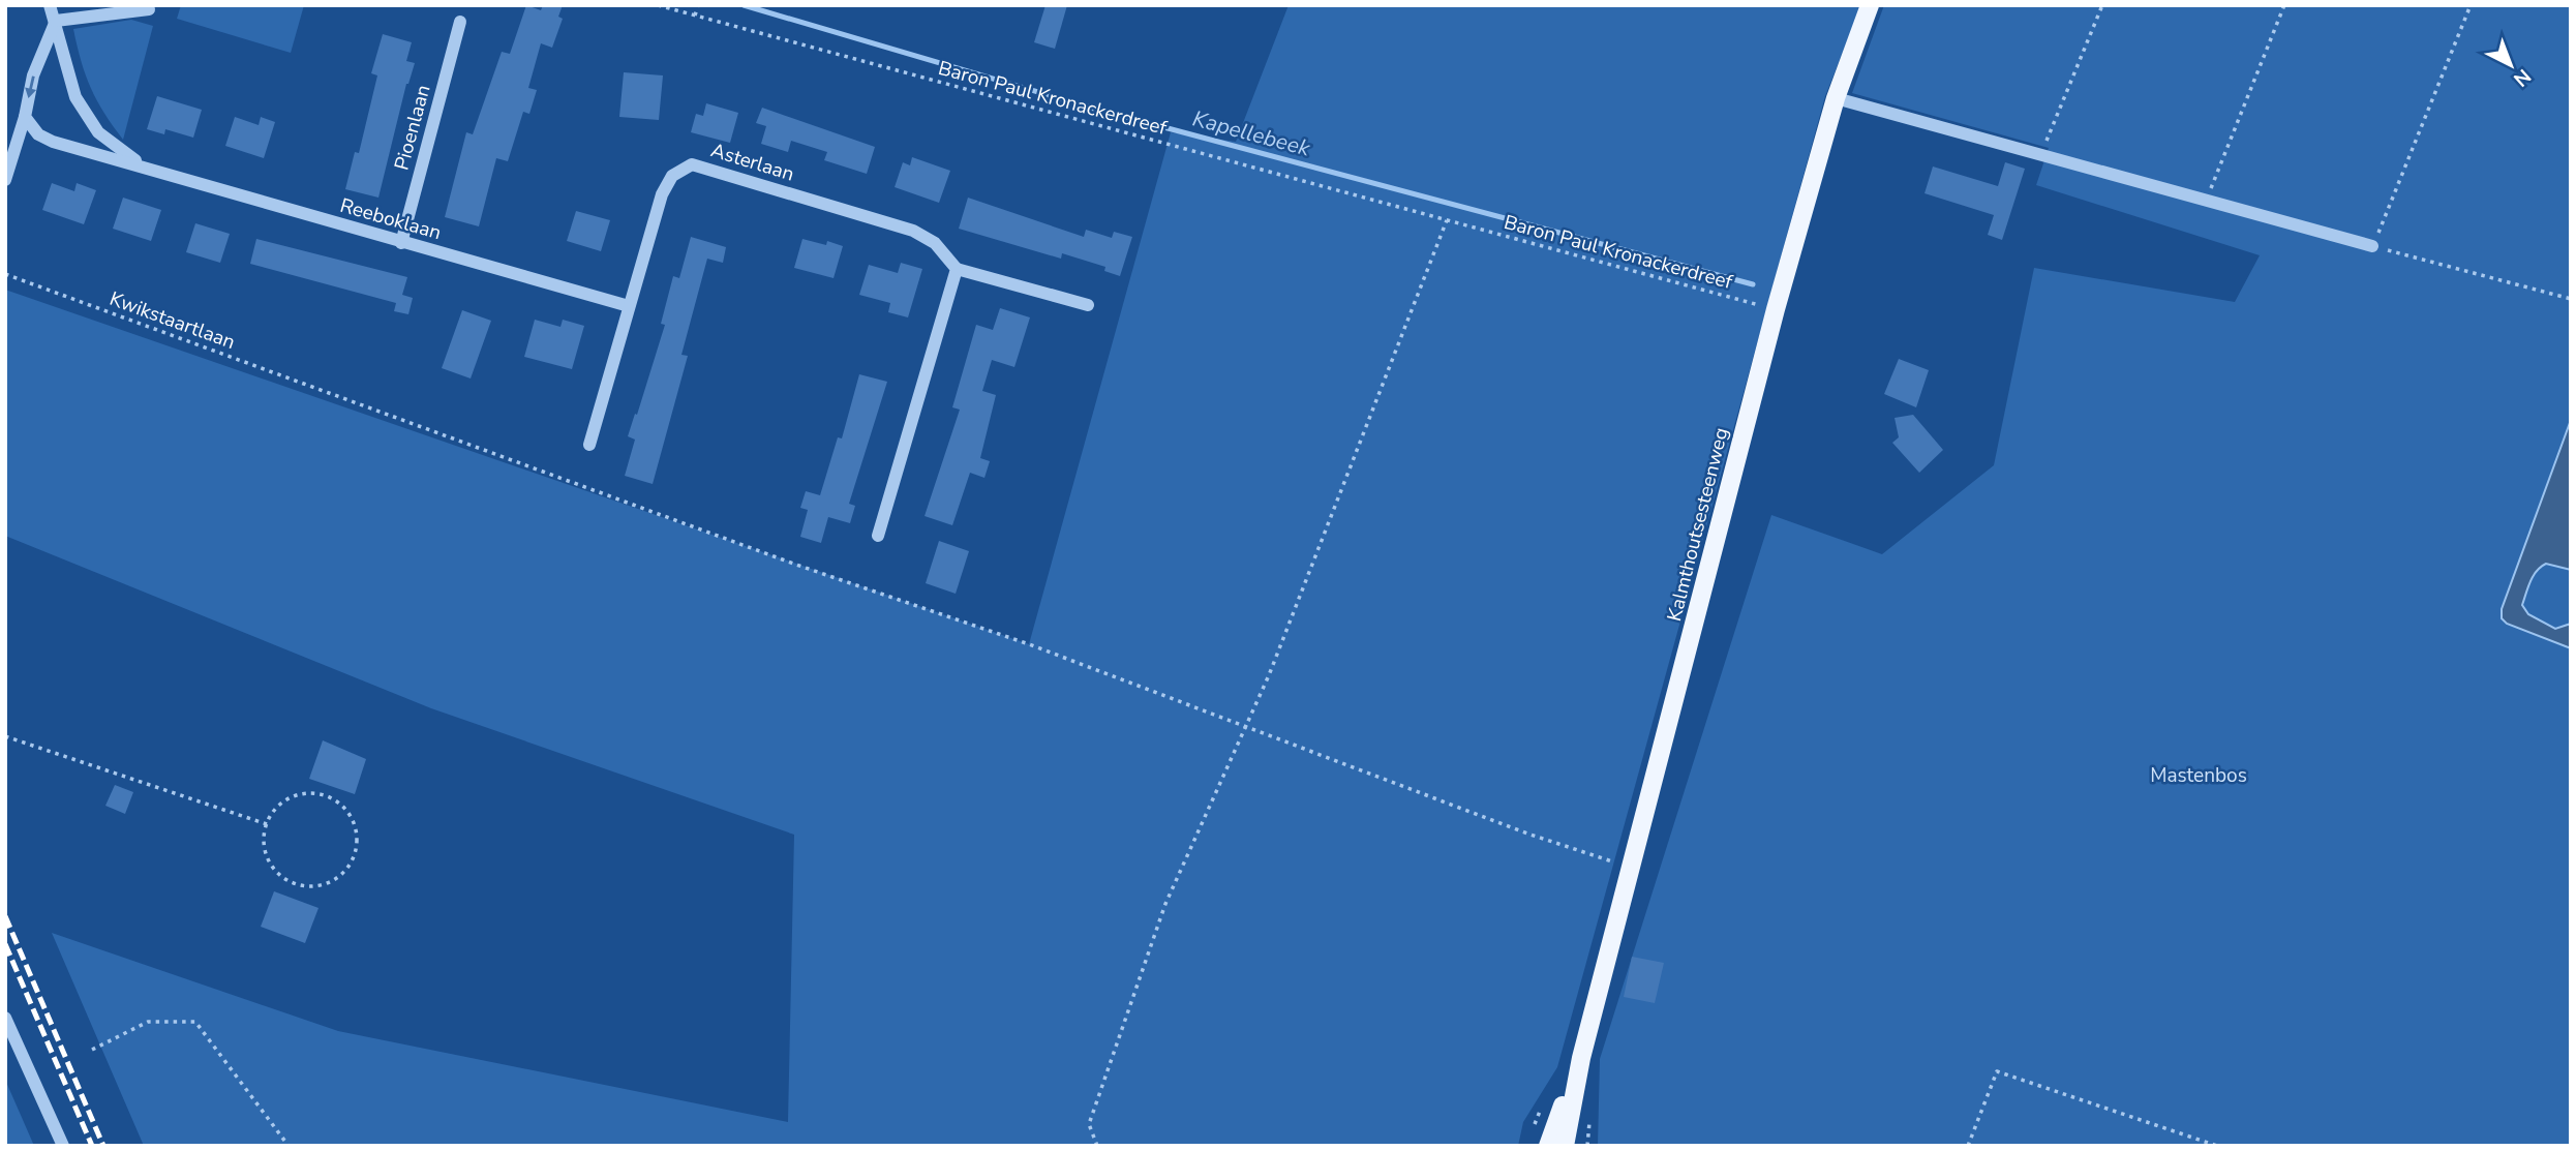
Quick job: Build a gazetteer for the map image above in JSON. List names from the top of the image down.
{
  "streets": {
    "main road": ["Kalmthoutsesteenweg"],
    "street": ["Pioenlaan", "Asterlaan", "Reeboklaan"],
    "path": ["Baron Paul Kronackerdreef", "Kwikstaartlaan"]
  },
  "crossings": [
    ["Baron Paul Kronackerdreef", "Kalmthoutsesteenweg"],
    ["Pioenlaan", "Reeboklaan"],
    ["Asterlaan", "Reeboklaan"],
    ["Kwikstaartlaan", "Kalmthoutsesteenweg"]
  ],
  "water": ["Kapellebeek"],
  "parks": ["Mastenbos"],
  "north": "bottom right"
}
